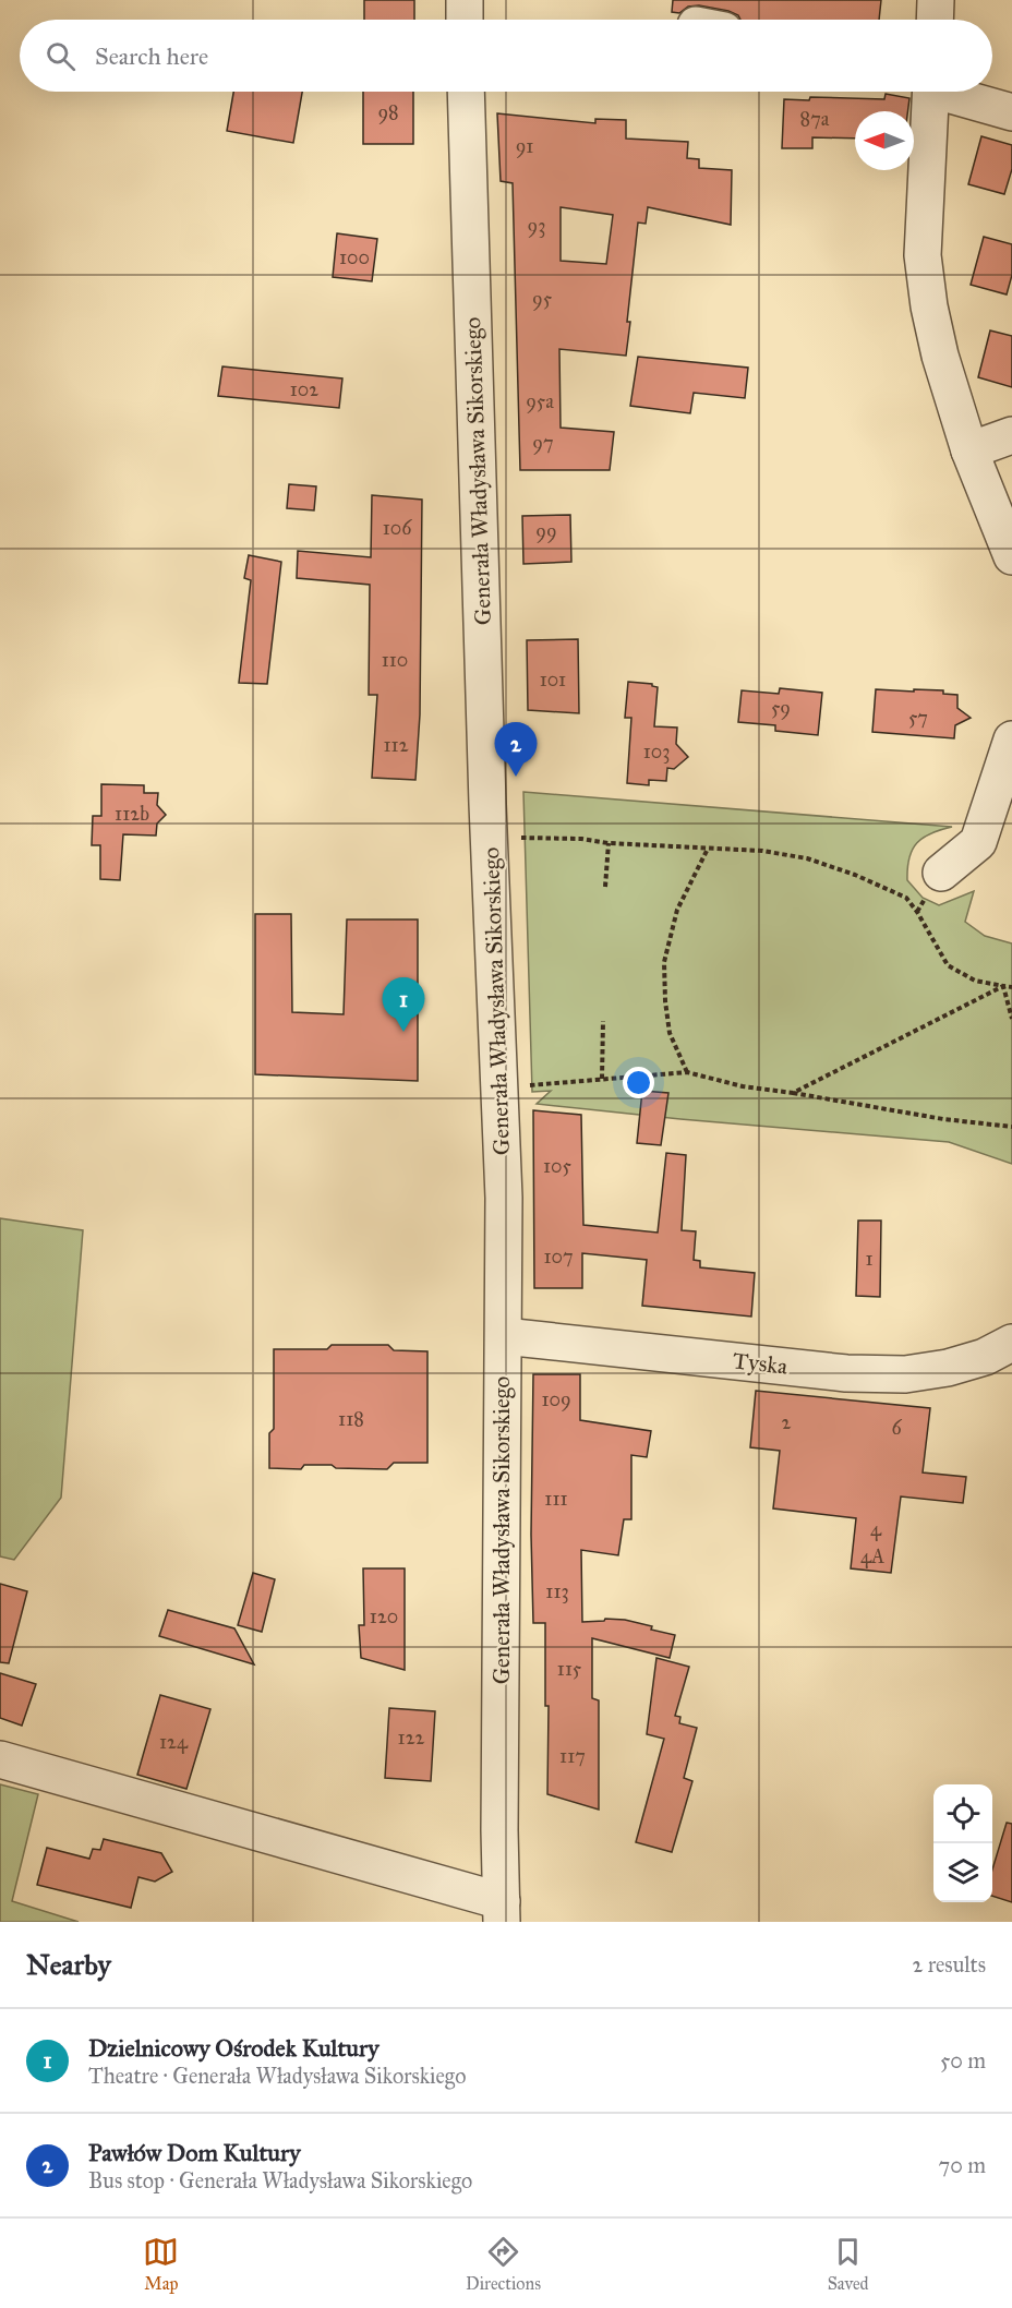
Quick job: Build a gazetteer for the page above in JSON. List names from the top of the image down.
{
  "streets": {
    "street": ["Generała Władysława Sikorskiego", "Tyska"]
  },
  "crossings": [
    ["Generała Władysława Sikorskiego", "Tyska"]
  ],
  "house_numbers": [
    "98",
    "87a",
    "91",
    "93",
    "100",
    "95",
    "102",
    "95a",
    "97",
    "106",
    "99",
    "110",
    "101",
    "59",
    "57",
    "112",
    "103",
    "112b",
    "105",
    "107",
    "1",
    "109",
    "118",
    "2",
    "6",
    "111",
    "4",
    "4A",
    "113",
    "120",
    "115",
    "122",
    "124",
    "117"
  ],
  "north": "left",
  "page": {
    "search": "Search here",
    "pins": ["2", "1"],
    "heading": ["Nearby", "2 results"],
    "list": [
      {
        "mark": "1",
        "name": "Dzielnicowy Ośrodek Kultury",
        "note": "Theatre · Generała Władysława Sikorskiego",
        "value": "50 m"
      },
      {
        "mark": "2",
        "name": "Pawłów Dom Kultury",
        "note": "Bus stop · Generała Władysława Sikorskiego",
        "value": "70 m"
      }
    ],
    "nav": ["Map", "Directions", "Saved"]
  }
}
